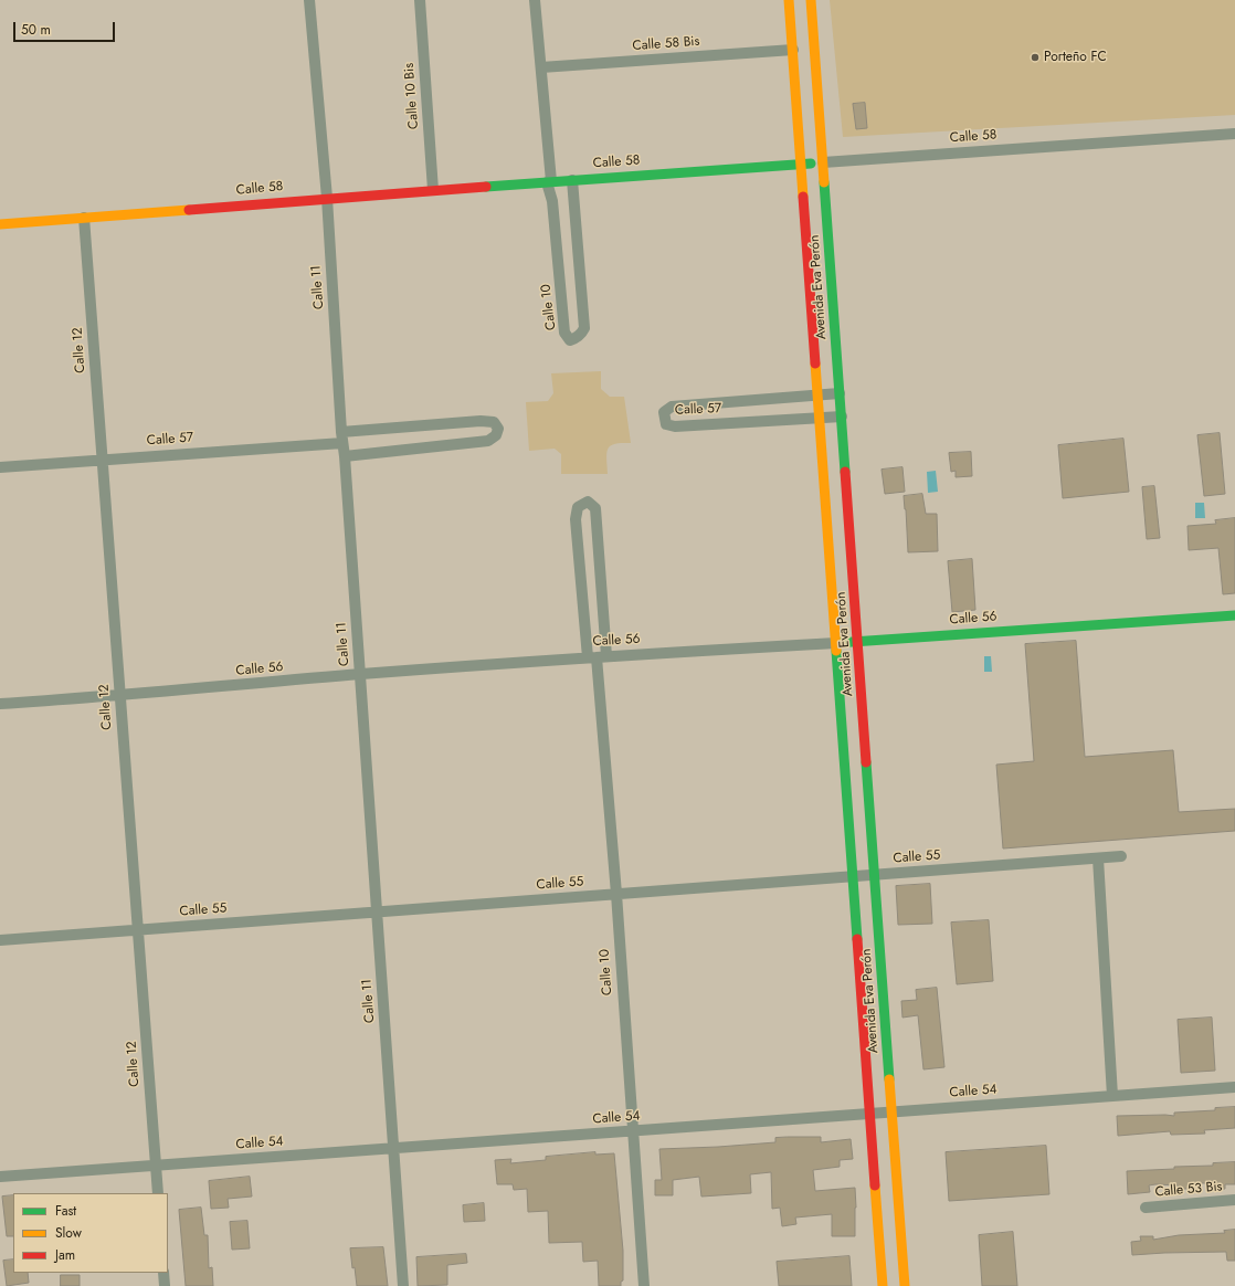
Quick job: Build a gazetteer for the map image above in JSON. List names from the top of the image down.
{
  "streets": {
    "main road": ["Calle 58", "Avenida Eva Perón", "Calle 56"],
    "street": [
      "Calle 58 Bis",
      "Calle 10 Bis",
      "Calle 11",
      "Calle 10",
      "Calle 12",
      "Calle 57",
      "Calle 55",
      "Calle 54",
      "Calle 53 Bis"
    ]
  },
  "crossings": [
    ["Calle 58 Bis", "Avenida Eva Perón"],
    ["Calle 58 Bis", "Calle 10"],
    ["Calle 10 Bis", "Calle 58"],
    ["Calle 58", "Calle 11"],
    ["Calle 58", "Avenida Eva Perón"],
    ["Calle 58", "Calle 10"],
    ["Calle 58", "Calle 12"],
    ["Calle 11", "Calle 57"],
    ["Calle 11", "Calle 56"],
    ["Calle 11", "Calle 55"],
    ["Calle 11", "Calle 54"],
    ["Avenida Eva Perón", "Calle 57"],
    ["Avenida Eva Perón", "Calle 56"],
    ["Avenida Eva Perón", "Calle 55"],
    ["Avenida Eva Perón", "Calle 54"],
    ["Calle 10", "Calle 56"],
    ["Calle 10", "Calle 55"],
    ["Calle 10", "Calle 54"],
    ["Calle 12", "Calle 57"],
    ["Calle 12", "Calle 56"],
    ["Calle 12", "Calle 55"],
    ["Calle 12", "Calle 54"]
  ],
  "places": ["Porteño FC"],
  "legend": ["Fast", "Slow", "Jam"],
  "scale_bar": "50 m"
}
